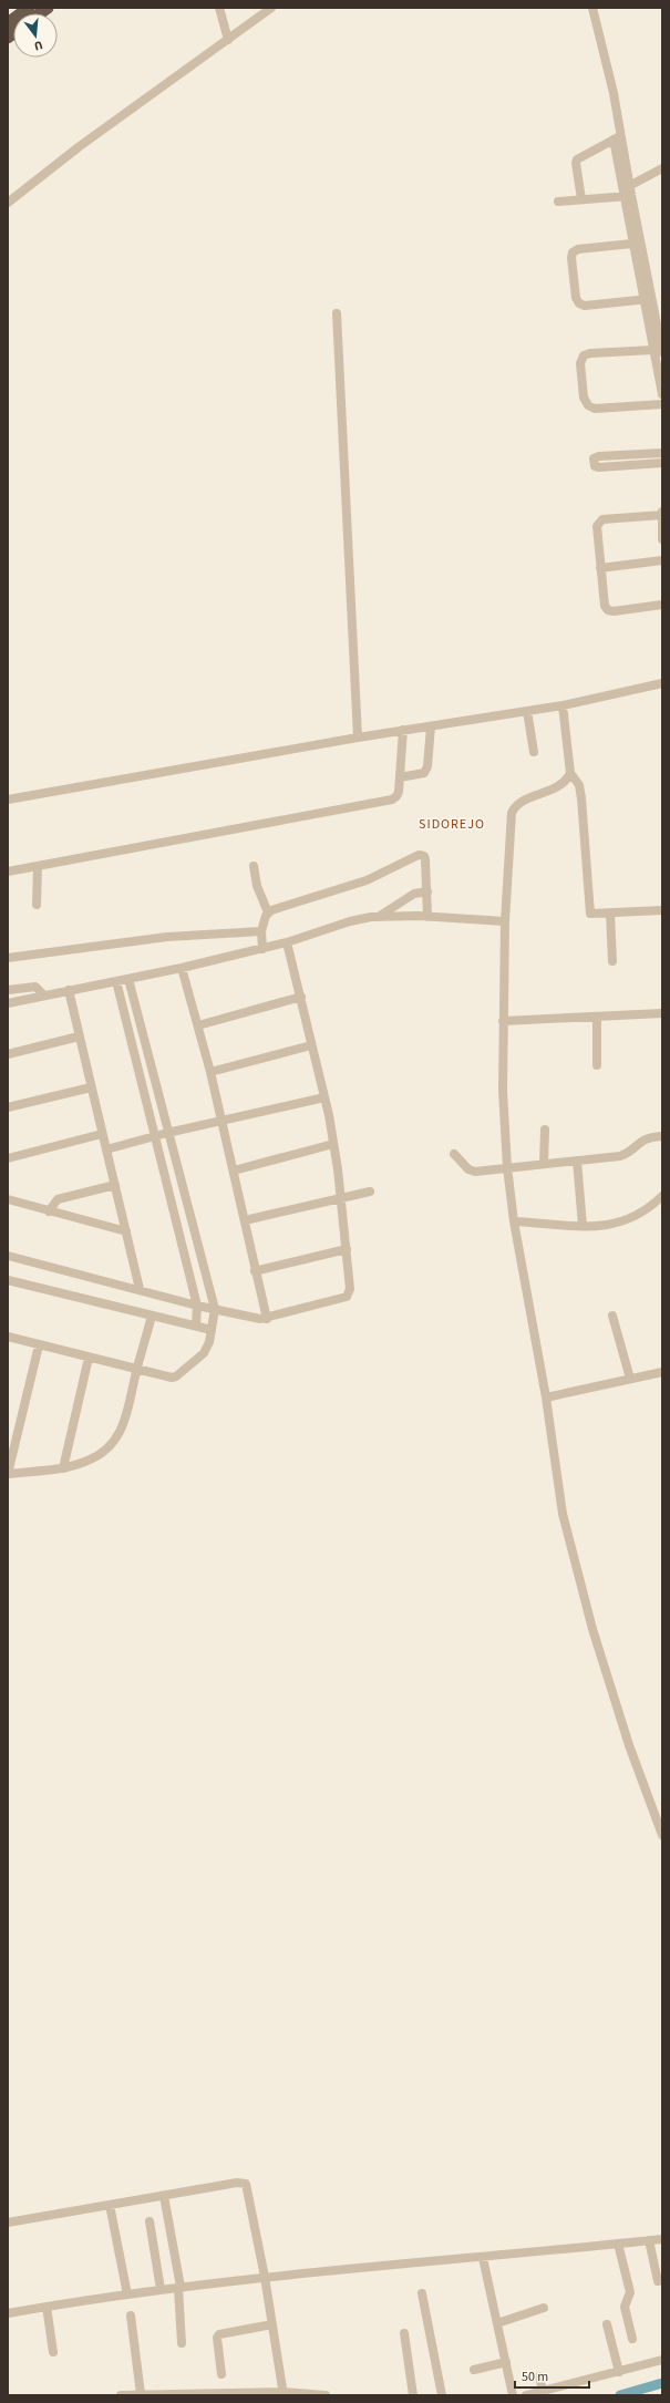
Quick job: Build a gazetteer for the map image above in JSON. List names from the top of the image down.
{
  "districts": ["SIDOREJO"],
  "scale_bar": "50 m",
  "north": "bottom"
}
